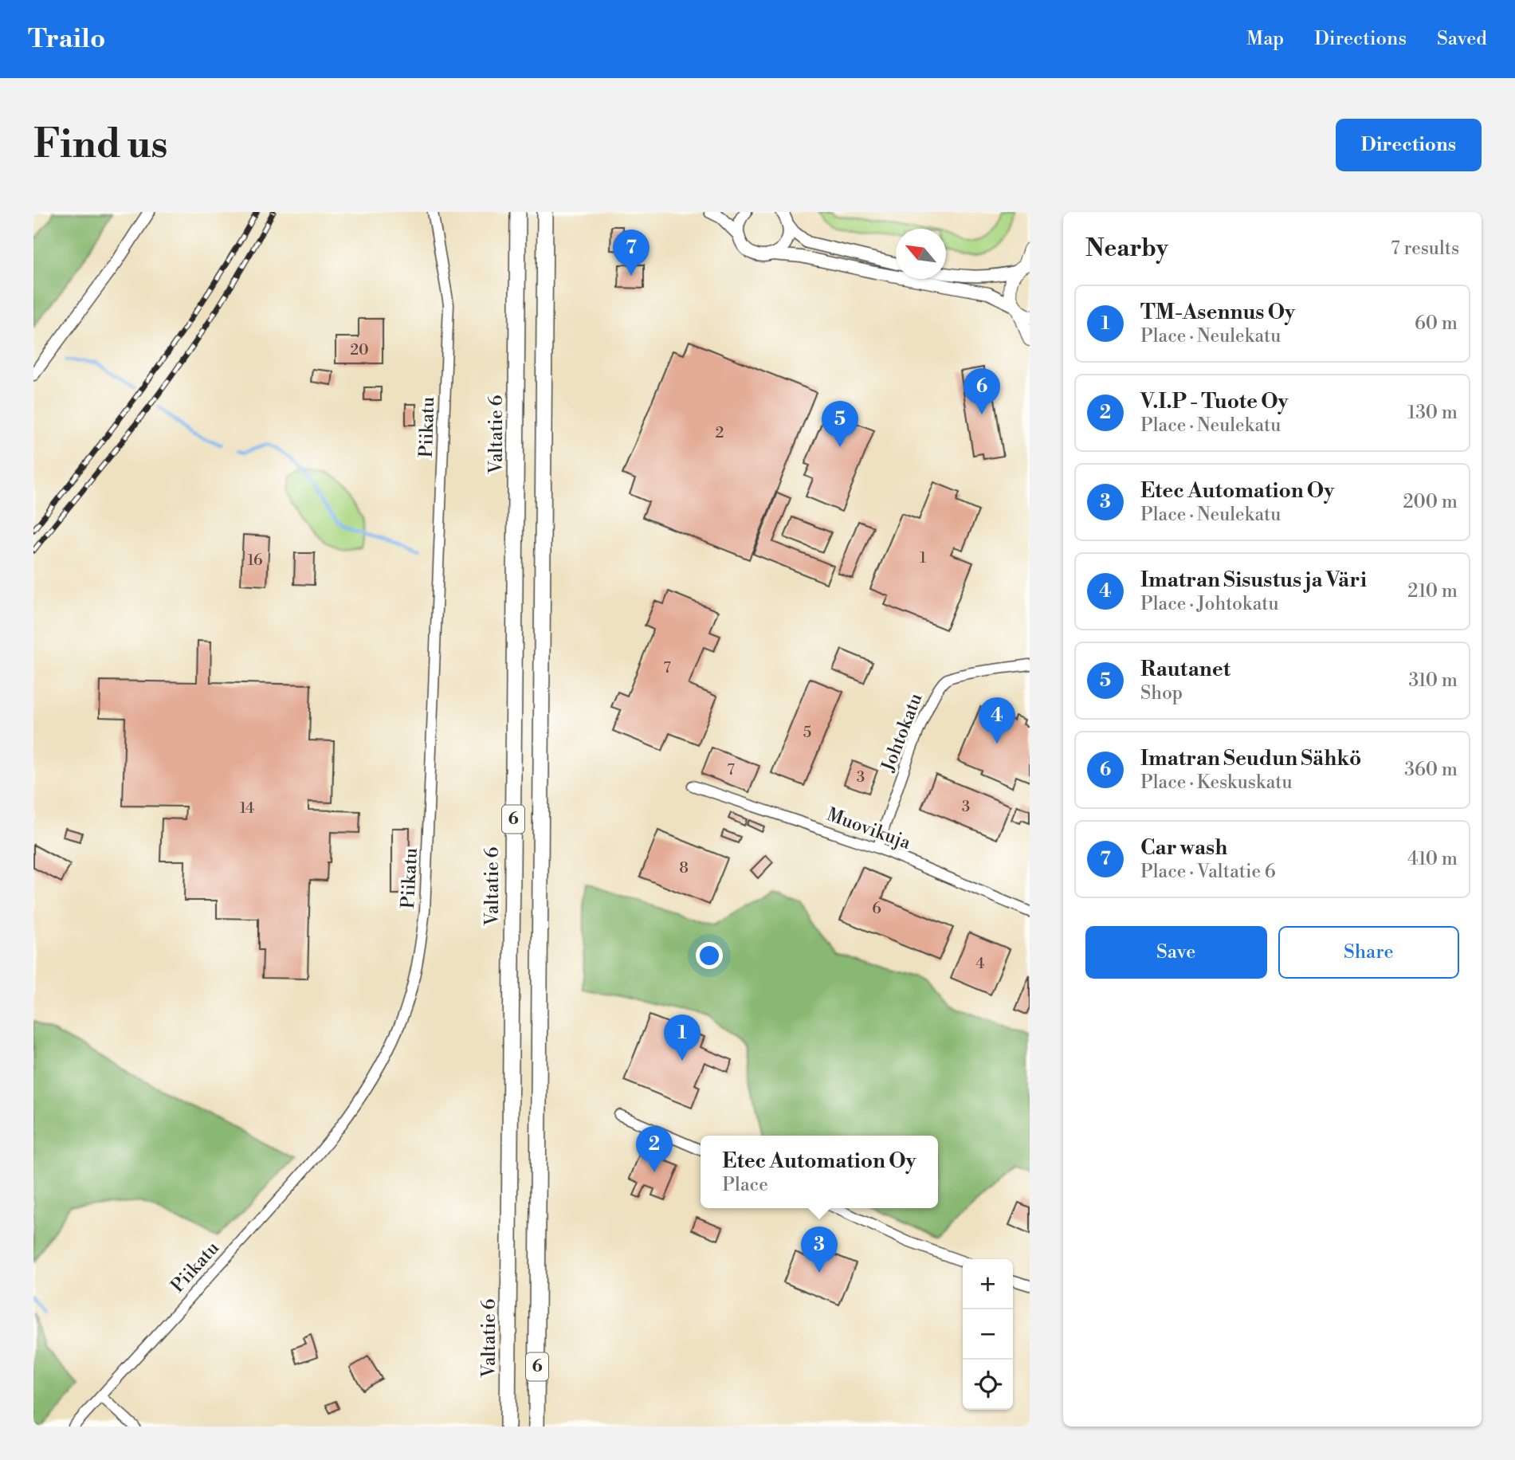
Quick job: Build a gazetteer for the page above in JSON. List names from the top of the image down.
{
  "streets": {
    "highway": ["Valtatie 6", "6"],
    "street": ["Piikatu", "Johtokatu", "Muovikuja"]
  },
  "crossings": [
    ["Johtokatu", "Muovikuja"]
  ],
  "house_numbers": [
    "20",
    "2",
    "1",
    "16",
    "7",
    "5",
    "7",
    "3",
    "3",
    "14",
    "8",
    "6",
    "4"
  ],
  "north": "top left",
  "page": {
    "header": "Trailo",
    "nav": ["Map", "Directions", "Saved"],
    "buttons": [
      "Directions",
      ["Save", "Share"]
    ],
    "title": "Find us",
    "heading": ["Nearby", "7 results"],
    "pins": [
      "7",
      "6",
      "5",
      "4",
      "1",
      "2",
      "3"
    ],
    "list": [
      {
        "mark": "1",
        "name": "TM-Asennus Oy",
        "note": "Place · Neulekatu",
        "value": "60 m"
      },
      {
        "mark": "2",
        "name": "V.I.P - Tuote Oy",
        "note": "Place · Neulekatu",
        "value": "130 m"
      },
      {
        "mark": "3",
        "name": "Etec Automation Oy",
        "note": "Place · Neulekatu",
        "value": "200 m"
      },
      {
        "mark": "4",
        "name": "Imatran Sisustus ja Väri",
        "note": "Place · Johtokatu",
        "value": "210 m"
      },
      {
        "mark": "5",
        "name": "Rautanet",
        "note": "Shop",
        "value": "310 m"
      },
      {
        "mark": "6",
        "name": "Imatran Seudun Sähkö",
        "note": "Place · Keskuskatu",
        "value": "360 m"
      },
      {
        "mark": "7",
        "name": "Car wash",
        "note": "Place · Valtatie 6",
        "value": "410 m"
      }
    ],
    "popup": ["Etec Automation Oy", "Place"],
    "map_buttons": ["+", "−"]
  }
}
